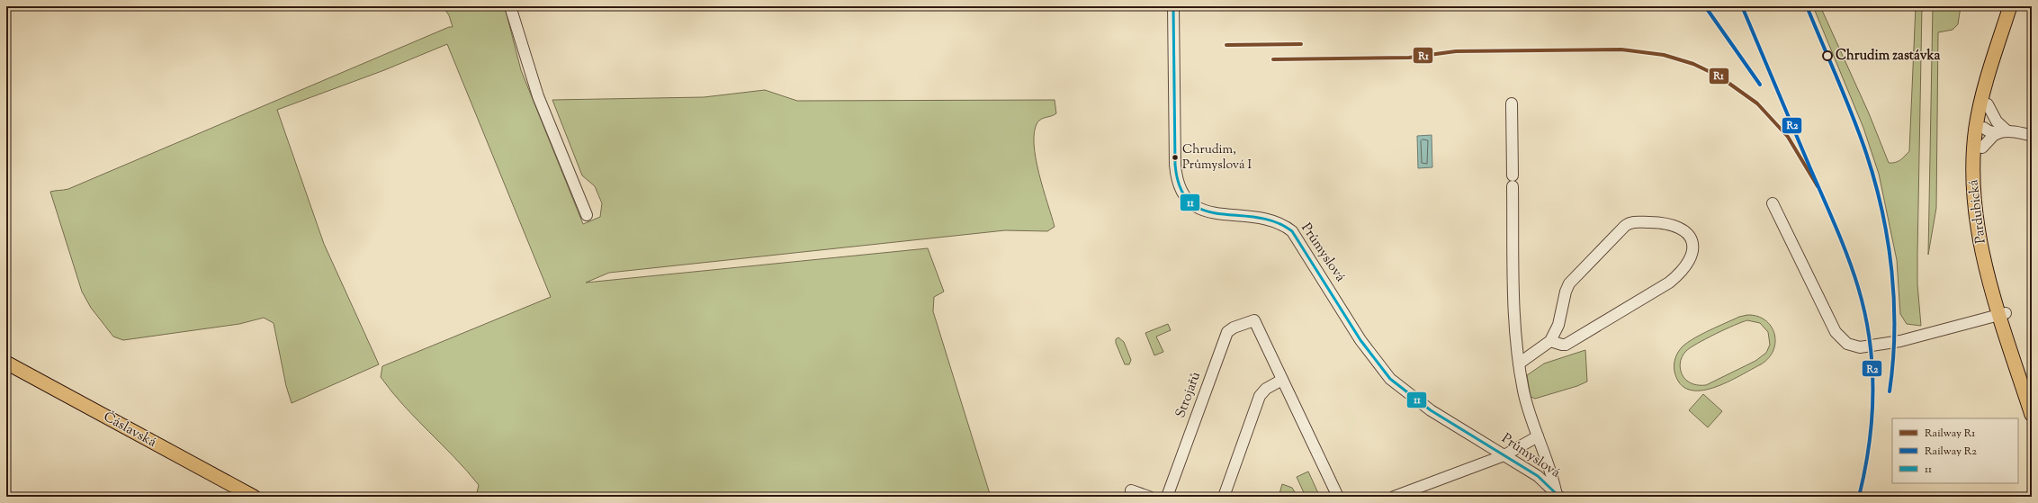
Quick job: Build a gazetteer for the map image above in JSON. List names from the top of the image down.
{
  "streets": {
    "main road": ["Pardubická", "Čáslavská"],
    "street": ["Průmyslová", "Strojařů"]
  },
  "places": ["Chrudim zastávka", "Chrudim, Průmyslová I"],
  "lines": ["rail line R2", "transit line 11", "rail line R1"],
  "legend": ["Railway R1", "Railway R2", "11"]
}
